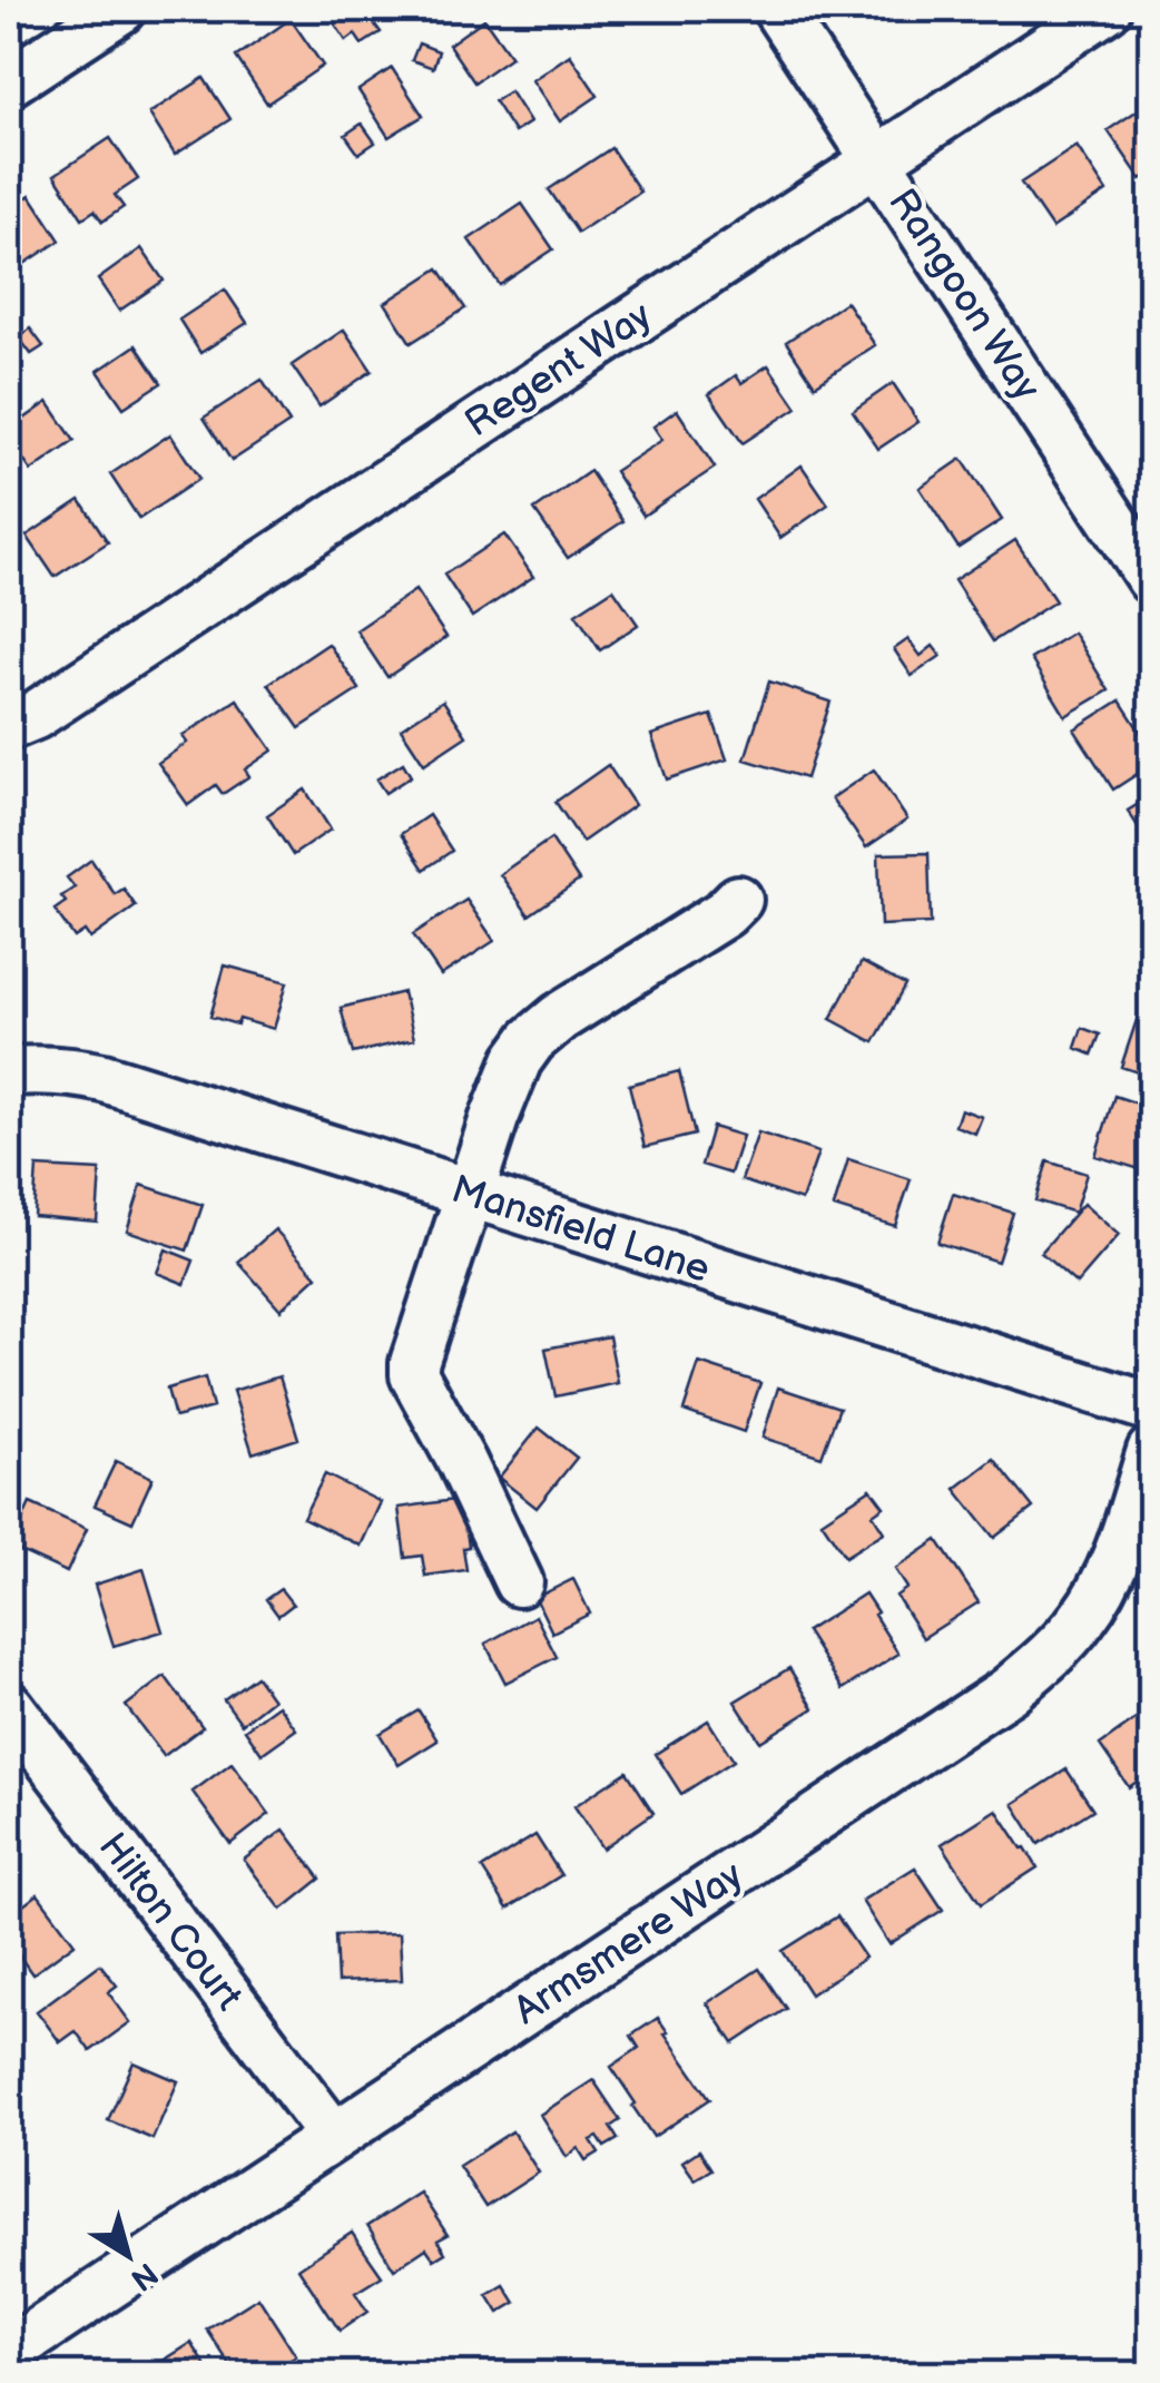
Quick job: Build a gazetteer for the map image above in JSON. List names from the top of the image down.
{
  "streets": {
    "street": [
      "Rangoon Way",
      "Regent Way",
      "Mansfield Lane",
      "Hilton Court",
      "Armsmere Way"
    ]
  },
  "crossings": [
    ["Rangoon Way", "Regent Way"],
    ["Hilton Court", "Armsmere Way"]
  ],
  "north": "bottom right"
}
